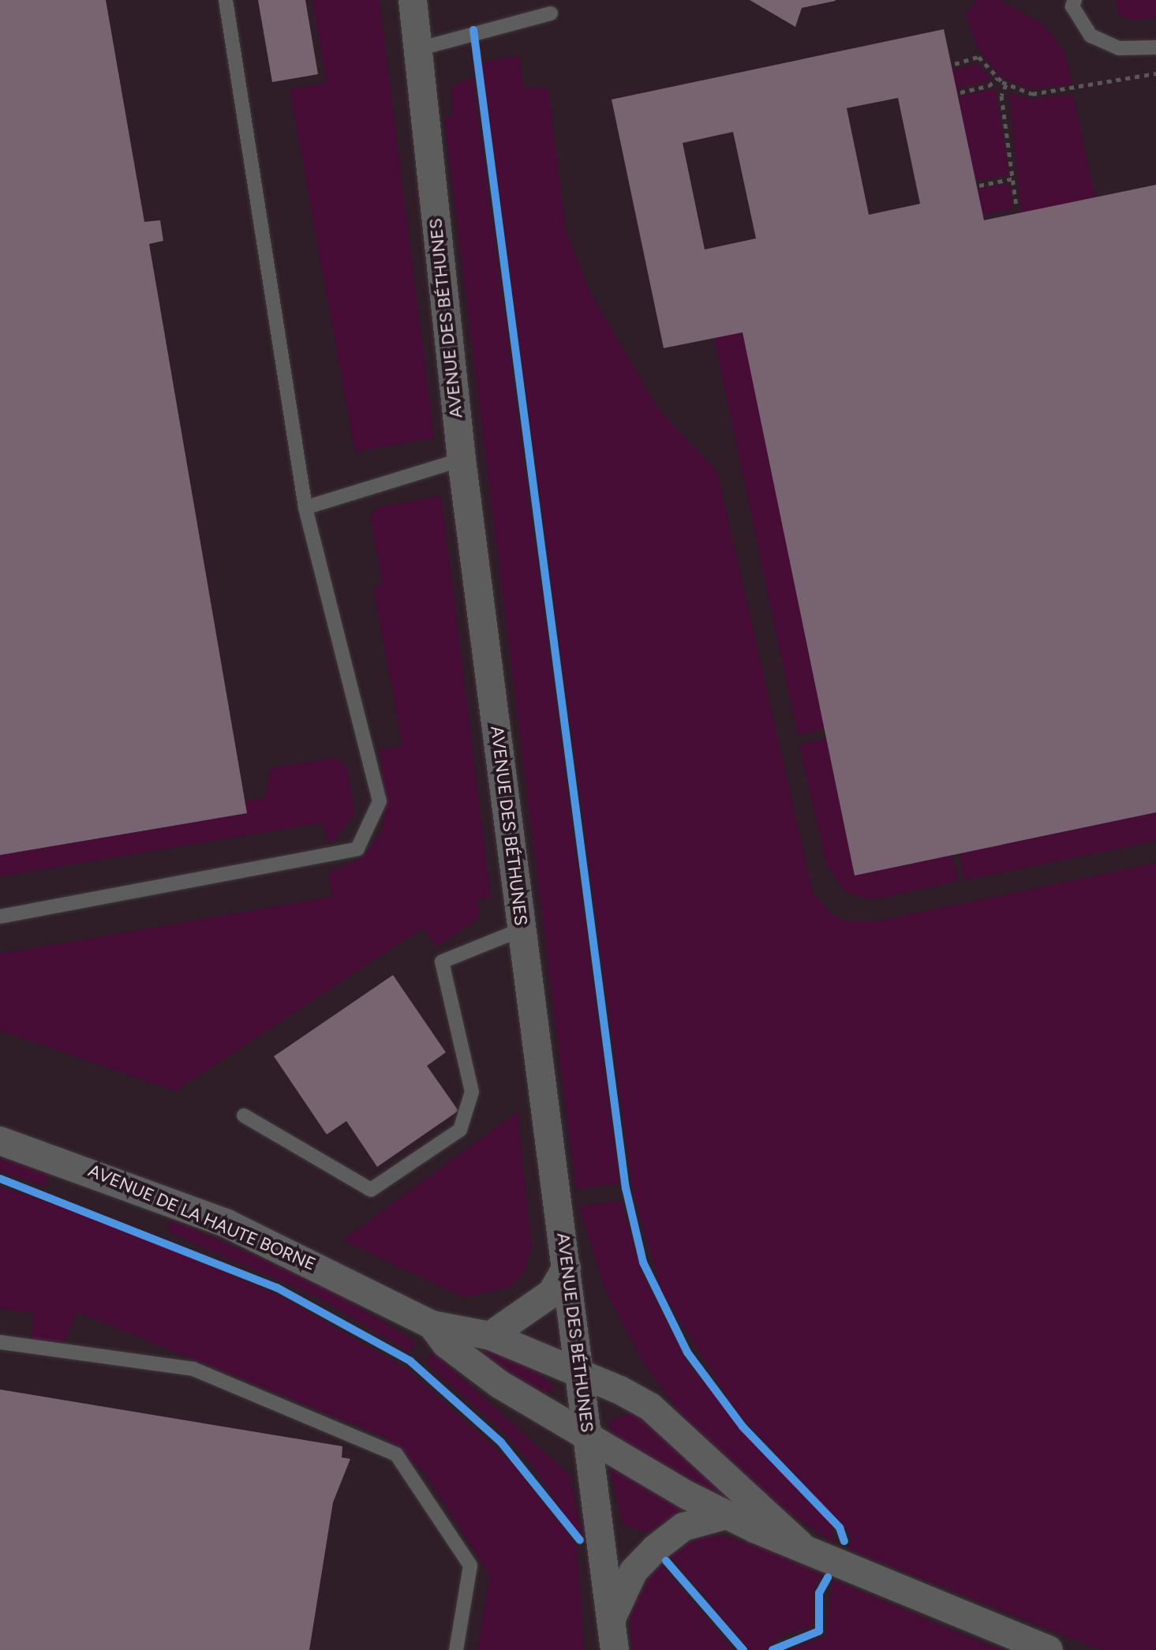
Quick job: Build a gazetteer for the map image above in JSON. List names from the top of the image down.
{
  "streets": {
    "street": ["AVENUE DES BÉTHUNES", "AVENUE DE LA HAUTE BORNE"]
  },
  "crossings": [
    ["AVENUE DES BÉTHUNES", "AVENUE DE LA HAUTE BORNE"]
  ]
}
